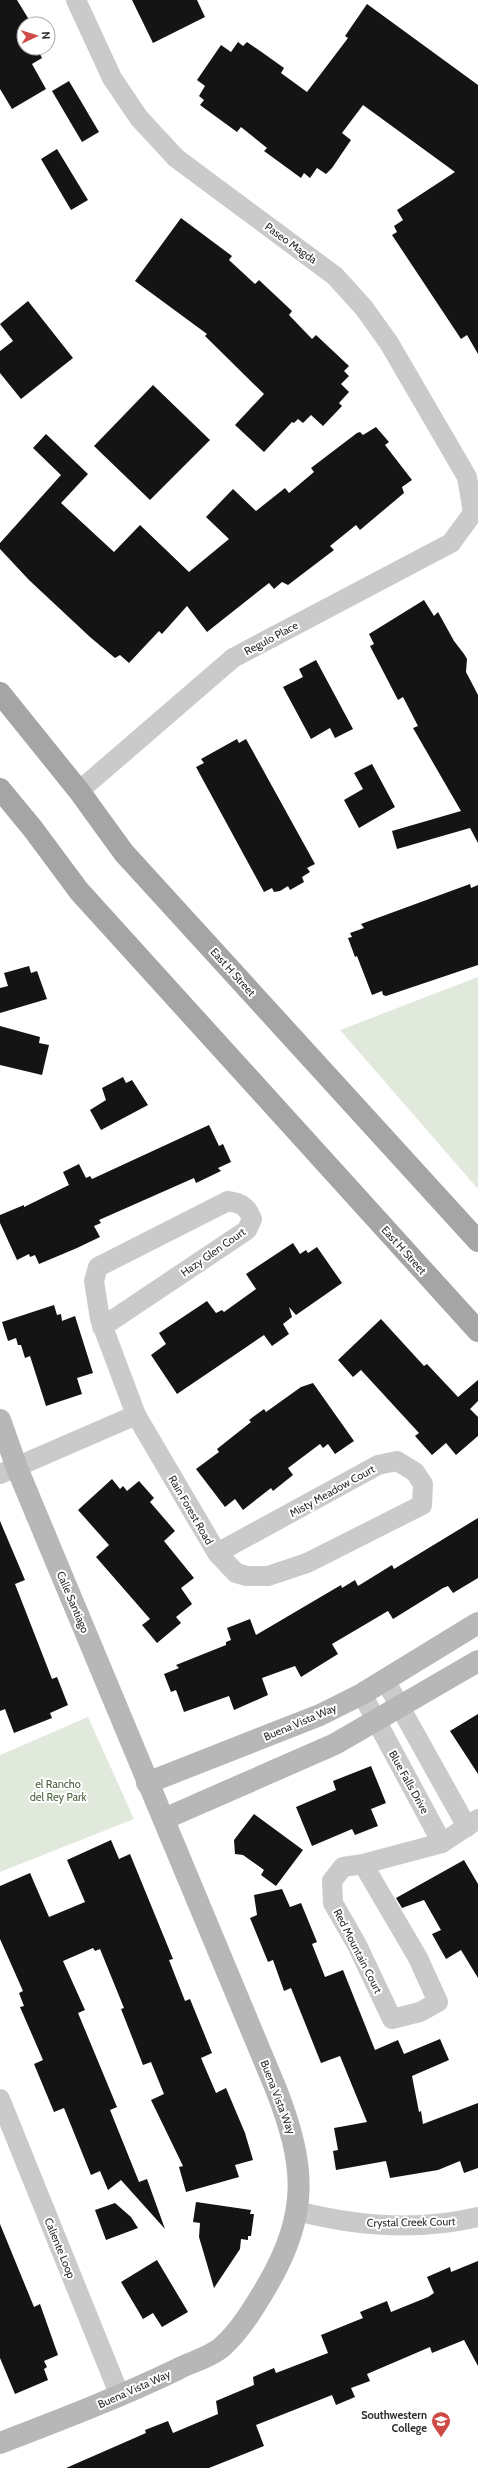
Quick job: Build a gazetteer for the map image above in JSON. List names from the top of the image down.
{
  "streets": {
    "main road": ["East H Street"],
    "street": [
      "Paseo Magda",
      "Regulo Place",
      "Hazy Glen Court",
      "Misty Meadow Court",
      "Rain Forest Road",
      "Calle Santiago",
      "Buena Vista Way",
      "Blue Falls Drive",
      "Red Mountain Court",
      "Crystal Creek Court",
      "Caliente Loop"
    ]
  },
  "crossings": [
    ["Paseo Magda", "Regulo Place"],
    ["Regulo Place", "East H Street"],
    ["Hazy Glen Court", "Rain Forest Road"],
    ["Misty Meadow Court", "Rain Forest Road"],
    ["Calle Santiago", "Buena Vista Way"],
    ["Buena Vista Way", "Blue Falls Drive"],
    ["Buena Vista Way", "Crystal Creek Court"],
    ["Buena Vista Way", "Caliente Loop"],
    ["Blue Falls Drive", "Red Mountain Court"]
  ],
  "parks": ["el Rancho del Rey Park"],
  "places": {
    "school or university": ["Southwestern College"]
  },
  "north": "right"
}
